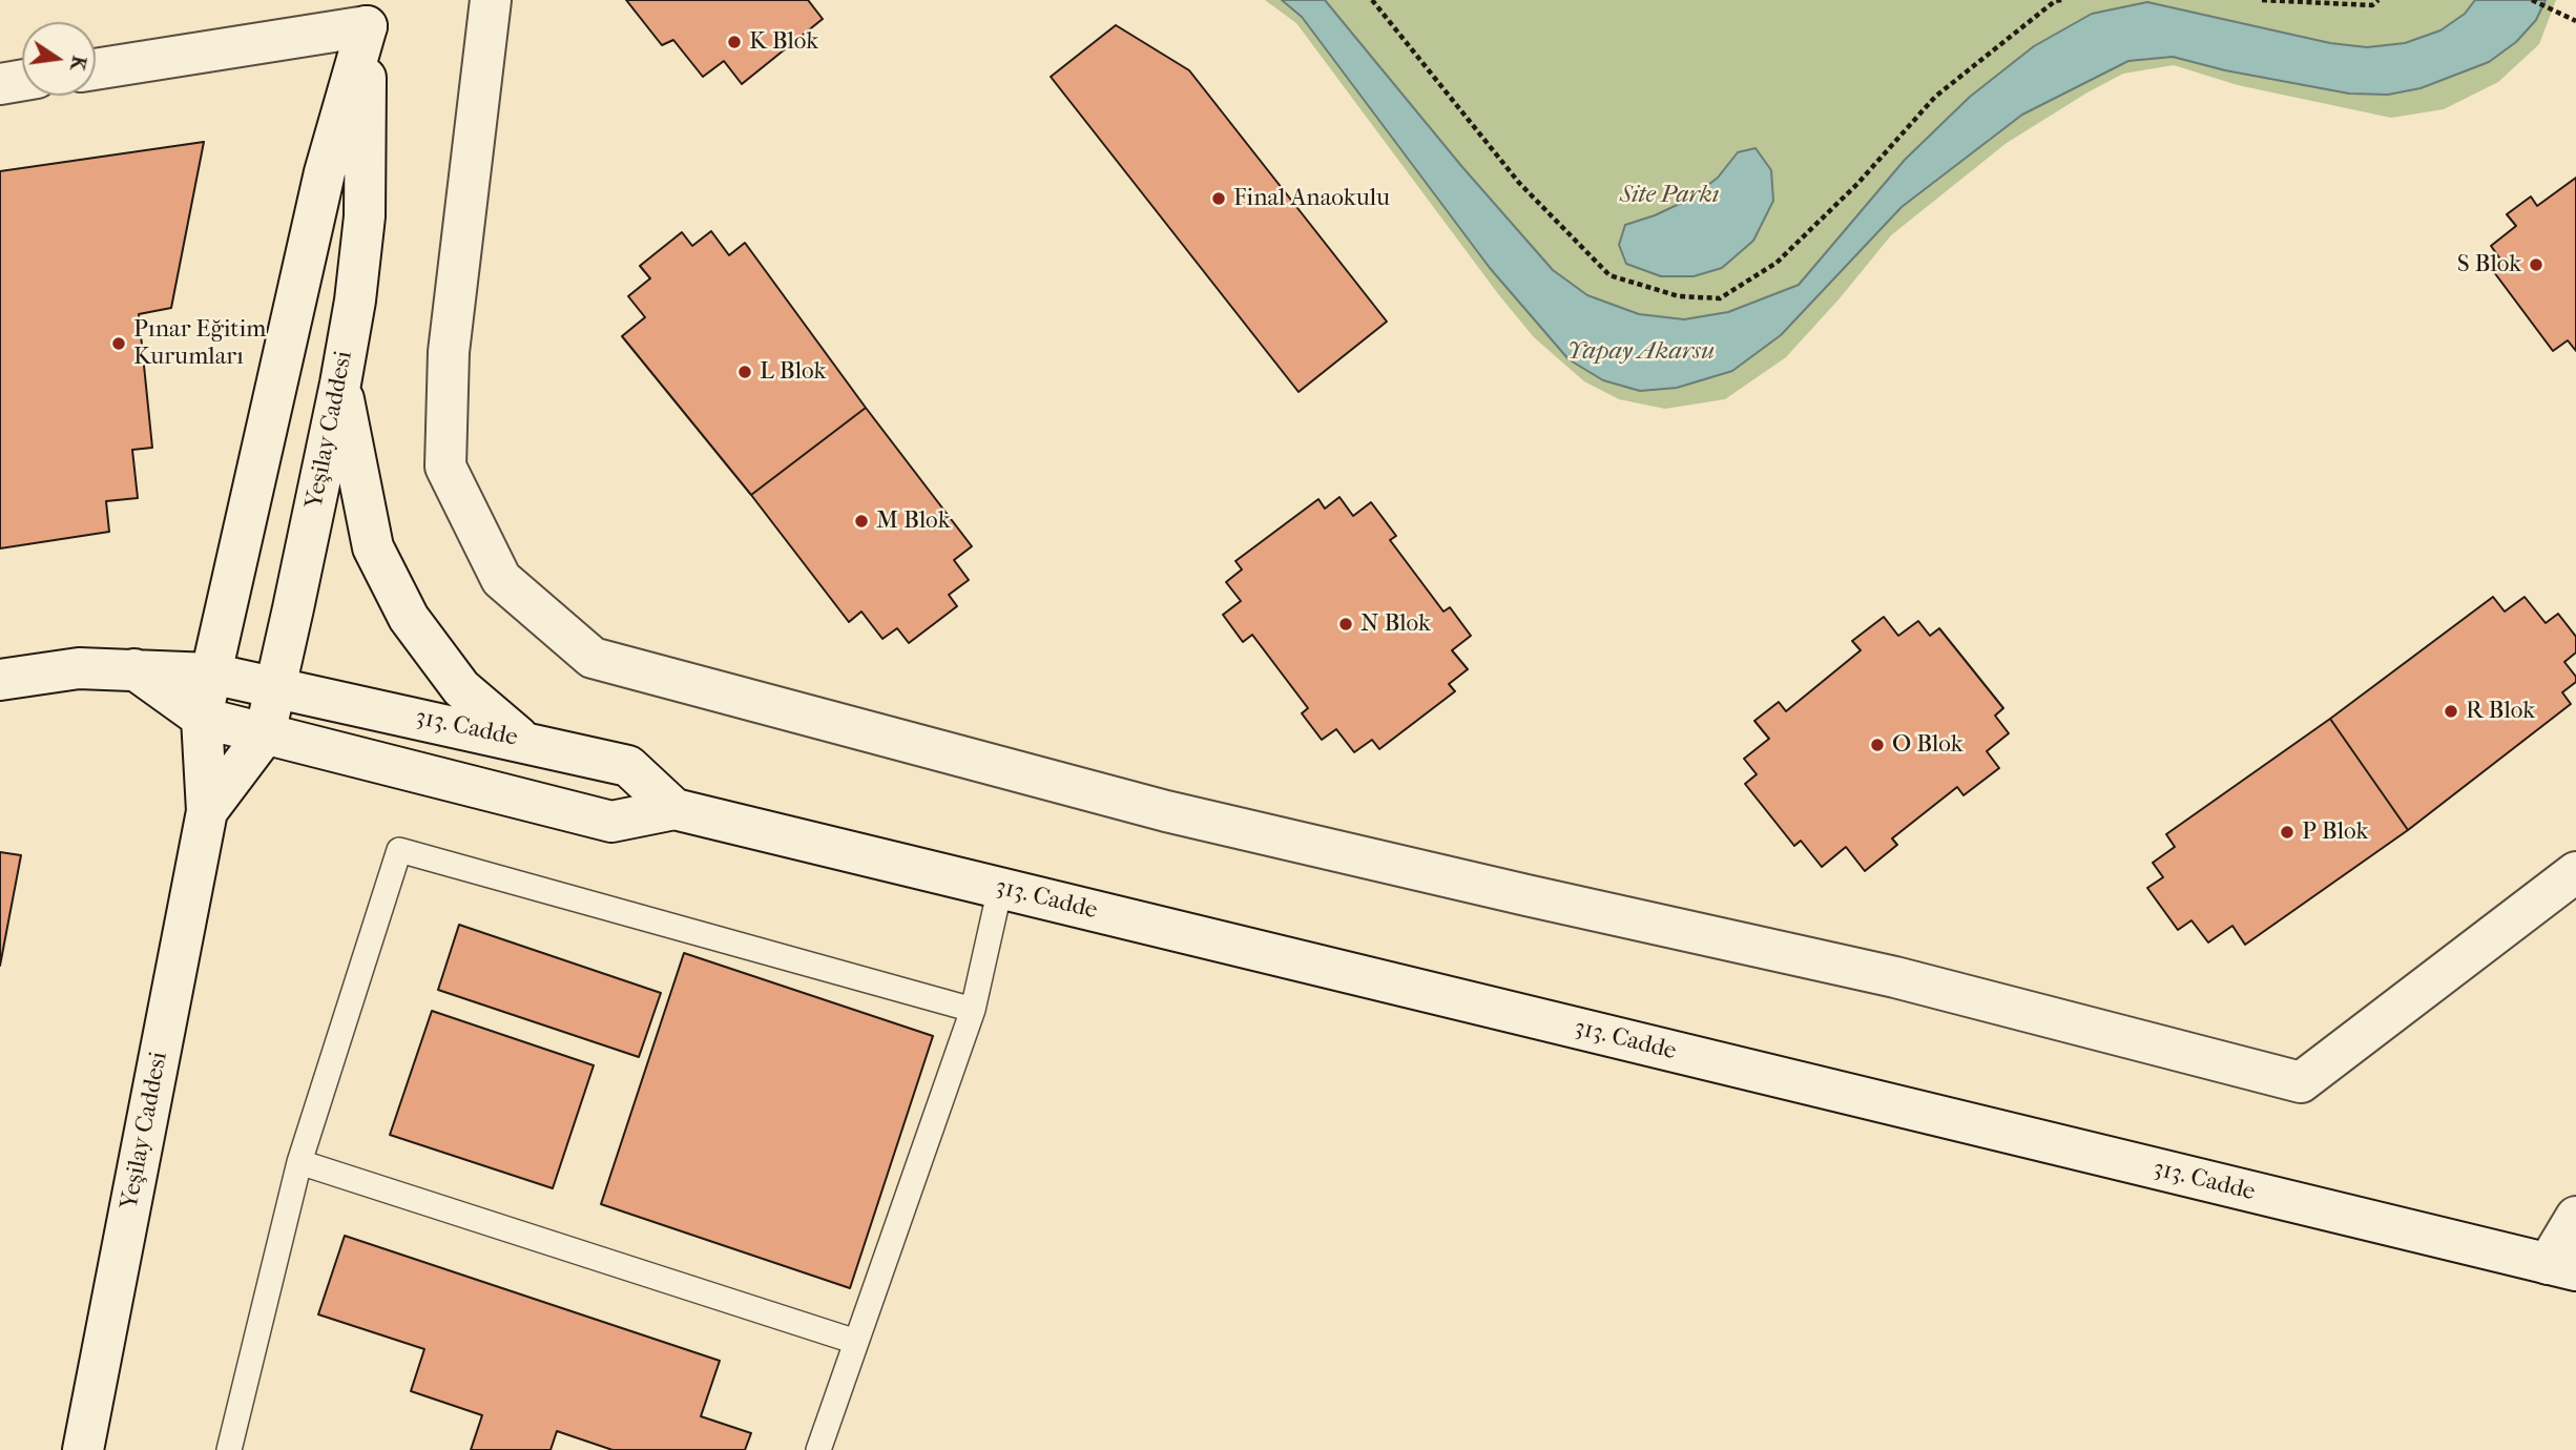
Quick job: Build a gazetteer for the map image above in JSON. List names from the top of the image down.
{
  "streets": {
    "main road": ["Yeşilay Caddesi", "313. Cadde"]
  },
  "crossings": [
    ["Yeşilay Caddesi", "313. Cadde"]
  ],
  "water": ["Yapay Akarsu"],
  "parks": ["Site Parkı"],
  "places": [
    "K Blok",
    "Final Anaokulu",
    "S Blok",
    "Pınar Eğitim Kurumları",
    "L Blok",
    "M Blok",
    "N Blok",
    "R Blok",
    "O Blok",
    "P Blok"
  ],
  "north": "right"
}
